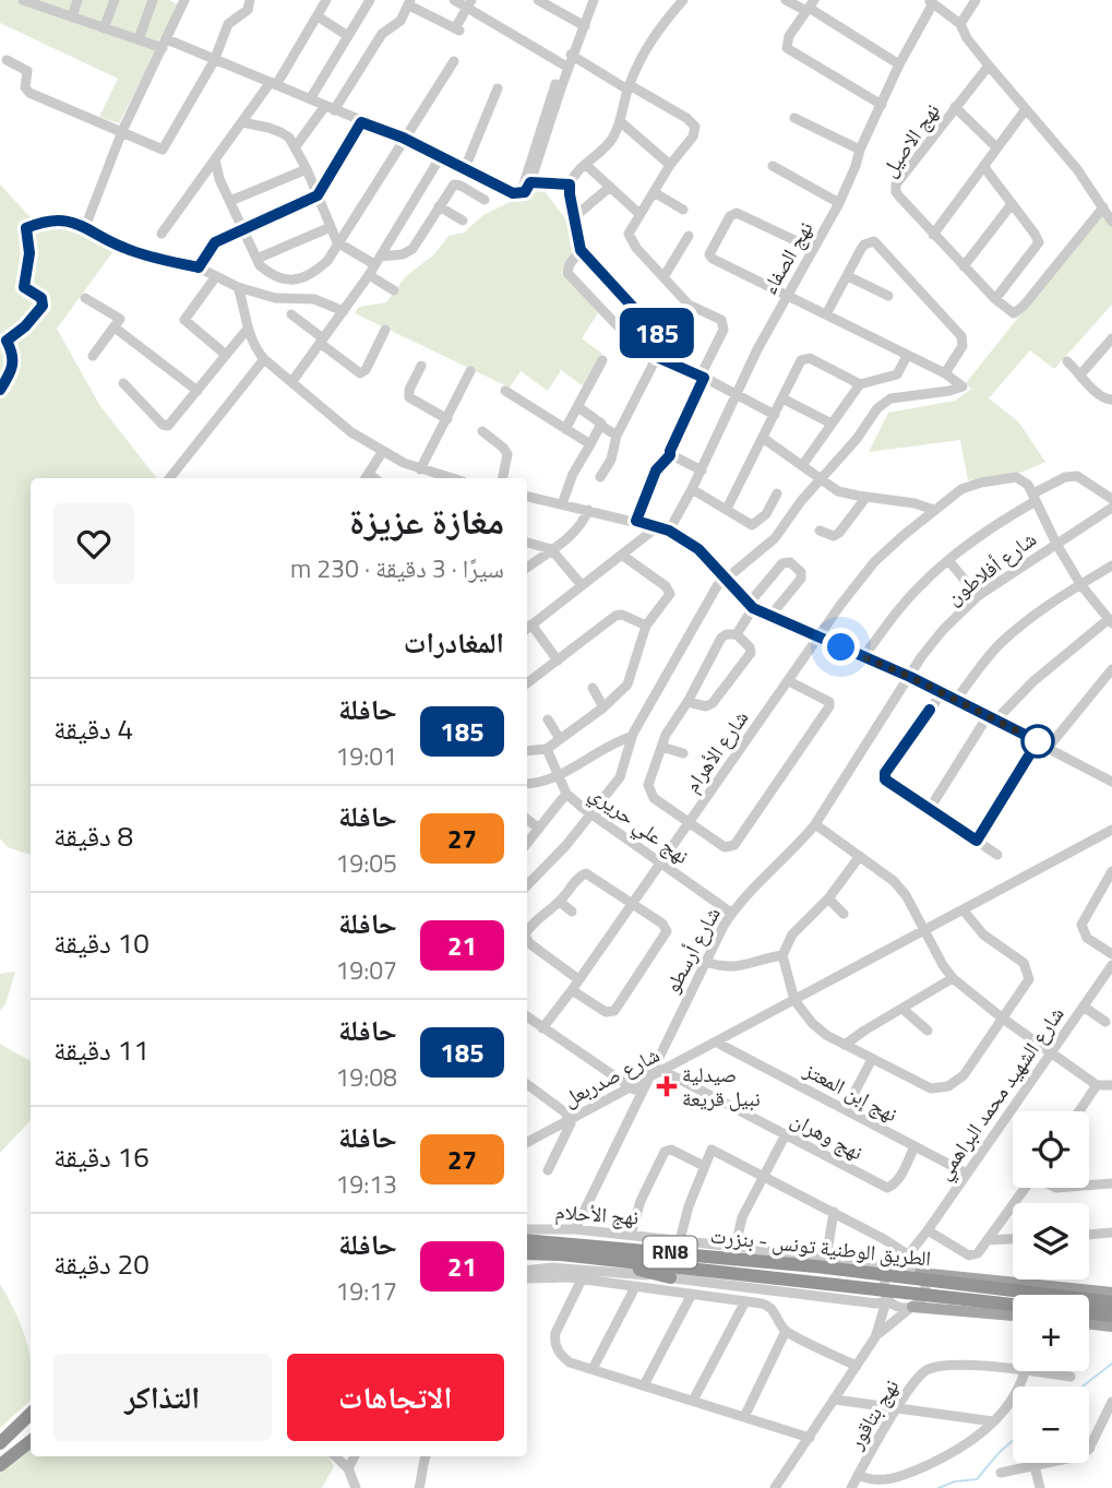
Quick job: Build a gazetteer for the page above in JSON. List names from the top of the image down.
{
  "streets": {
    "highway": ["الطريق الوطنية تونس - بنزرت", "RN8"],
    "street": [
      "نهج الاصيل",
      "نهج الصفاء",
      "شارع أفلاطون",
      "شارع الأهرام",
      "نهج علي حريري",
      "شارع أرسطو",
      "شارع صدربعل",
      "نهج إبن المعتز",
      "شارع الشهيد محمد البراهمي",
      "نهج وهران",
      "نهج الأحلام",
      "نهج بتاقور"
    ]
  },
  "crossings": [
    ["شارع أفلاطون", "شارع أرسطو"],
    ["شارع الأهرام", "نهج علي حريري"],
    ["نهج علي حريري", "شارع أرسطو"],
    ["شارع أرسطو", "شارع صدربعل"],
    ["شارع أرسطو", "نهج الأحلام"],
    ["شارع صدربعل", "نهج إبن المعتز"],
    ["شارع صدربعل", "نهج وهران"],
    ["نهج إبن المعتز", "شارع الشهيد محمد البراهمي"],
    ["نهج إبن المعتز", "نهج وهران"],
    ["شارع الشهيد محمد البراهمي", "نهج الأحلام"],
    ["نهج الأحلام", "الطريق الوطنية تونس - بنزرت"],
    ["الطريق الوطنية تونس - بنزرت", "RN8"]
  ],
  "places": {
    "health": ["صيدلية نبيل قريعة"]
  },
  "lines": ["bus line 185"],
  "page": {
    "on_map": "185",
    "heading": [
      ["مغازة عزيزة", "سيرًا · 3 دقيقة · 230 m"],
      "المغادرات"
    ],
    "list": [
      {
        "mark": "185",
        "name": "حافلة",
        "note": "19:01",
        "value": "4 دقيقة"
      },
      {
        "mark": "27",
        "name": "حافلة",
        "note": "19:05",
        "value": "8 دقيقة"
      },
      {
        "mark": "21",
        "name": "حافلة",
        "note": "19:07",
        "value": "10 دقيقة"
      },
      {
        "mark": "185",
        "name": "حافلة",
        "note": "19:08",
        "value": "11 دقيقة"
      },
      {
        "mark": "27",
        "name": "حافلة",
        "note": "19:13",
        "value": "16 دقيقة"
      },
      {
        "mark": "21",
        "name": "حافلة",
        "note": "19:17",
        "value": "20 دقيقة"
      }
    ],
    "map_buttons": ["+", "−"],
    "buttons": ["الاتجاهات", "التذاكر"]
  }
}
